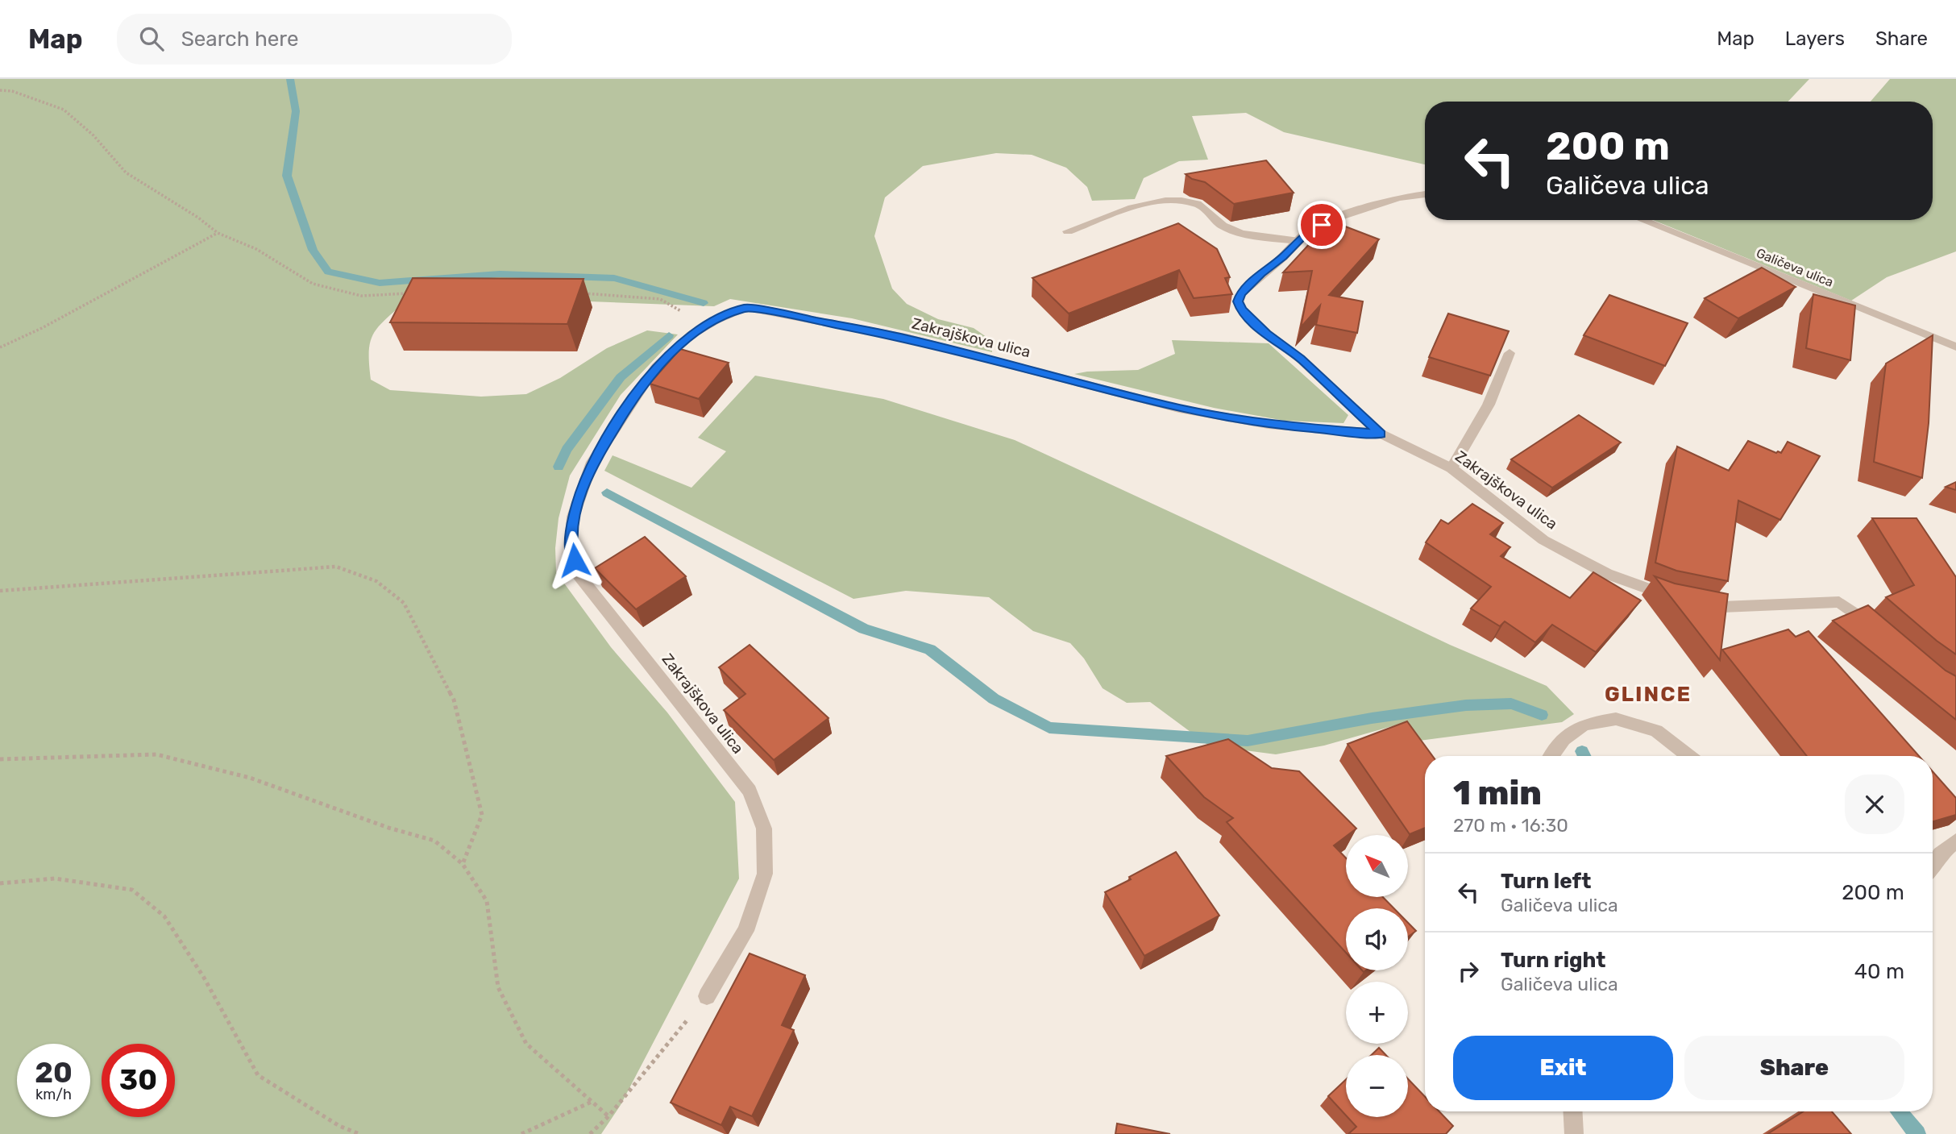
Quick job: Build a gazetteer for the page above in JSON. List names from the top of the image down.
{
  "streets": {
    "street": ["Galičeva ulica", "Zakrajškova ulica"]
  },
  "districts": ["GLINCE"],
  "north": "top left",
  "page": {
    "header": "Map",
    "search": "Search here",
    "nav": ["Map", "Layers", "Share"],
    "turn": ["200 m", "Galičeva ulica"],
    "heading": ["1 min", "270 m · 16:30"],
    "map_buttons": ["+", "−"],
    "list": [
      {
        "name": "Turn left",
        "note": "Galičeva ulica",
        "value": "200 m"
      },
      {
        "name": "Turn right",
        "note": "Galičeva ulica",
        "value": "40 m"
      }
    ],
    "buttons": ["Exit", "Share"],
    "speed": "20 km/h",
    "limit": "30"
  }
}
